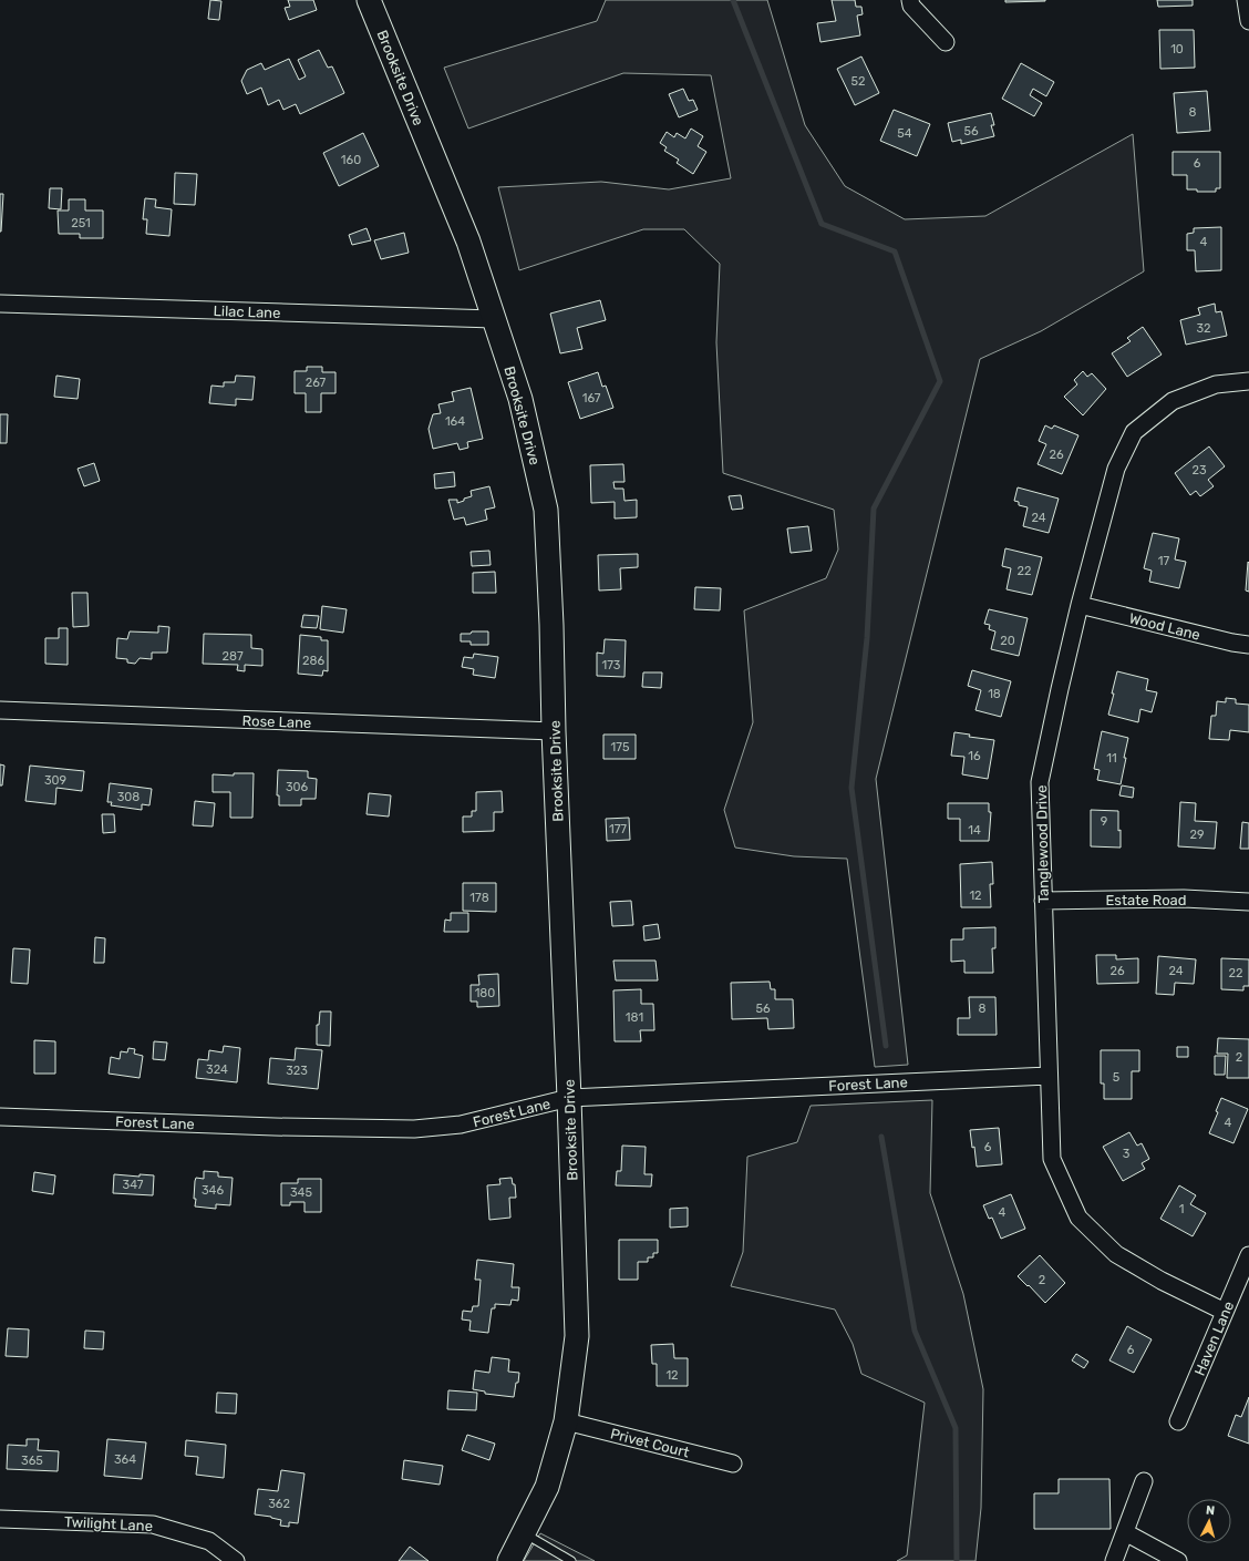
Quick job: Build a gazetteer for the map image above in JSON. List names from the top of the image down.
{
  "streets": {
    "street": [
      "Brooksite Drive",
      "Lilac Lane",
      "Wood Lane",
      "Rose Lane",
      "Tanglewood Drive",
      "Estate Road",
      "Forest Lane",
      "Haven Lane",
      "Privet Court",
      "Twilight Lane"
    ]
  },
  "crossings": [
    ["Brooksite Drive", "Lilac Lane"],
    ["Brooksite Drive", "Rose Lane"],
    ["Brooksite Drive", "Forest Lane"],
    ["Brooksite Drive", "Privet Court"],
    ["Wood Lane", "Tanglewood Drive"],
    ["Tanglewood Drive", "Estate Road"],
    ["Tanglewood Drive", "Forest Lane"],
    ["Tanglewood Drive", "Haven Lane"]
  ],
  "house_numbers": [
    "10",
    "52",
    "8",
    "56",
    "54",
    "160",
    "6",
    "251",
    "4",
    "32",
    "267",
    "167",
    "164",
    "26",
    "23",
    "24",
    "17",
    "22",
    "20",
    "287",
    "286",
    "173",
    "18",
    "175",
    "16",
    "11",
    "309",
    "306",
    "308",
    "9",
    "177",
    "14",
    "29",
    "12",
    "178",
    "26",
    "24",
    "22",
    "180",
    "56",
    "8",
    "181",
    "2",
    "324",
    "323",
    "5",
    "4",
    "6",
    "3",
    "347",
    "346",
    "345",
    "1",
    "4",
    "2",
    "6",
    "12",
    "364",
    "365",
    "362"
  ],
  "north": "top"
}
